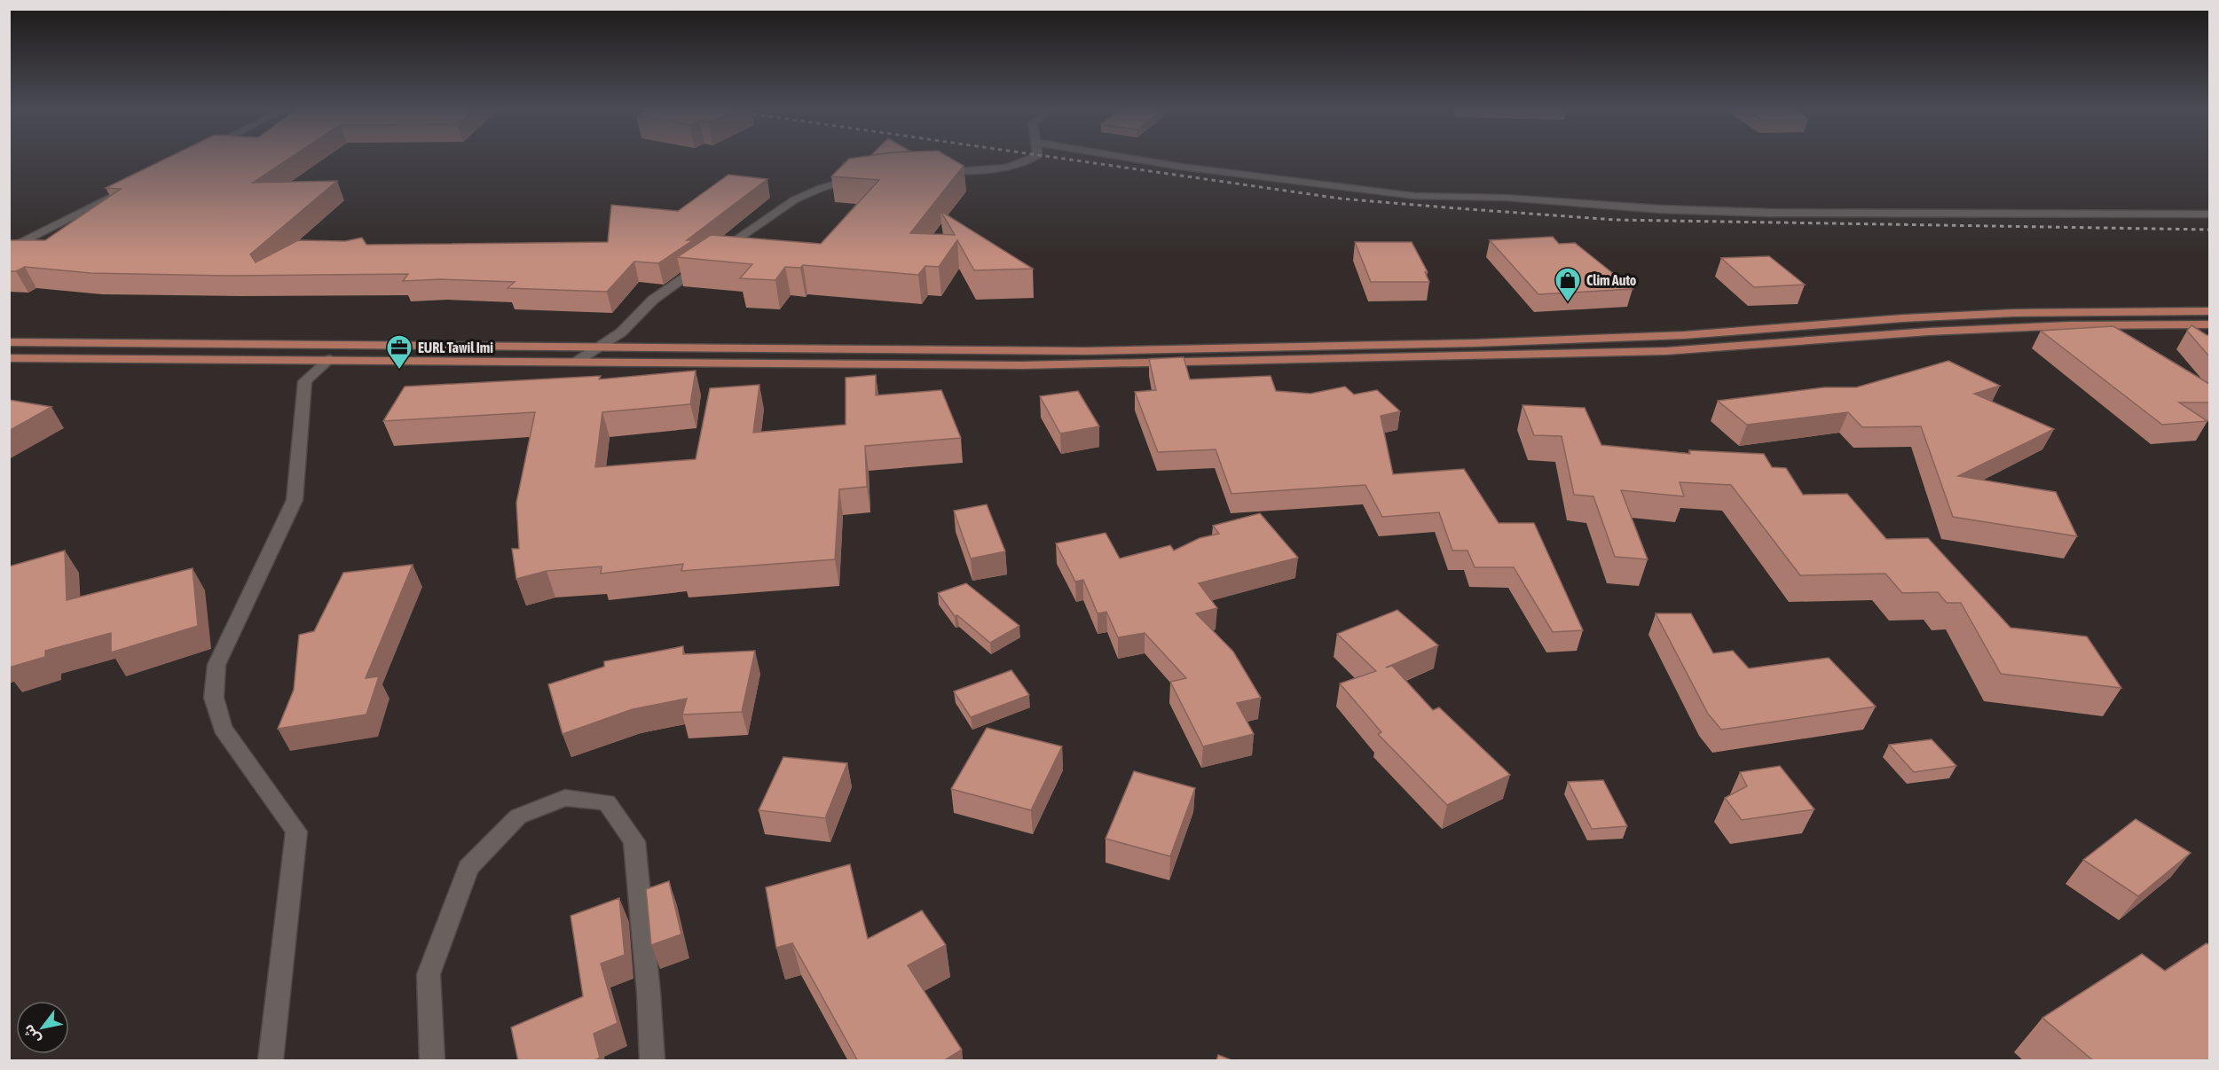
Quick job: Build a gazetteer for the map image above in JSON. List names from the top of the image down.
{
  "places": {
    "shop": ["Clim Auto"],
    "office": ["EURL Tawil Imi"]
  },
  "north": "bottom left"
}
